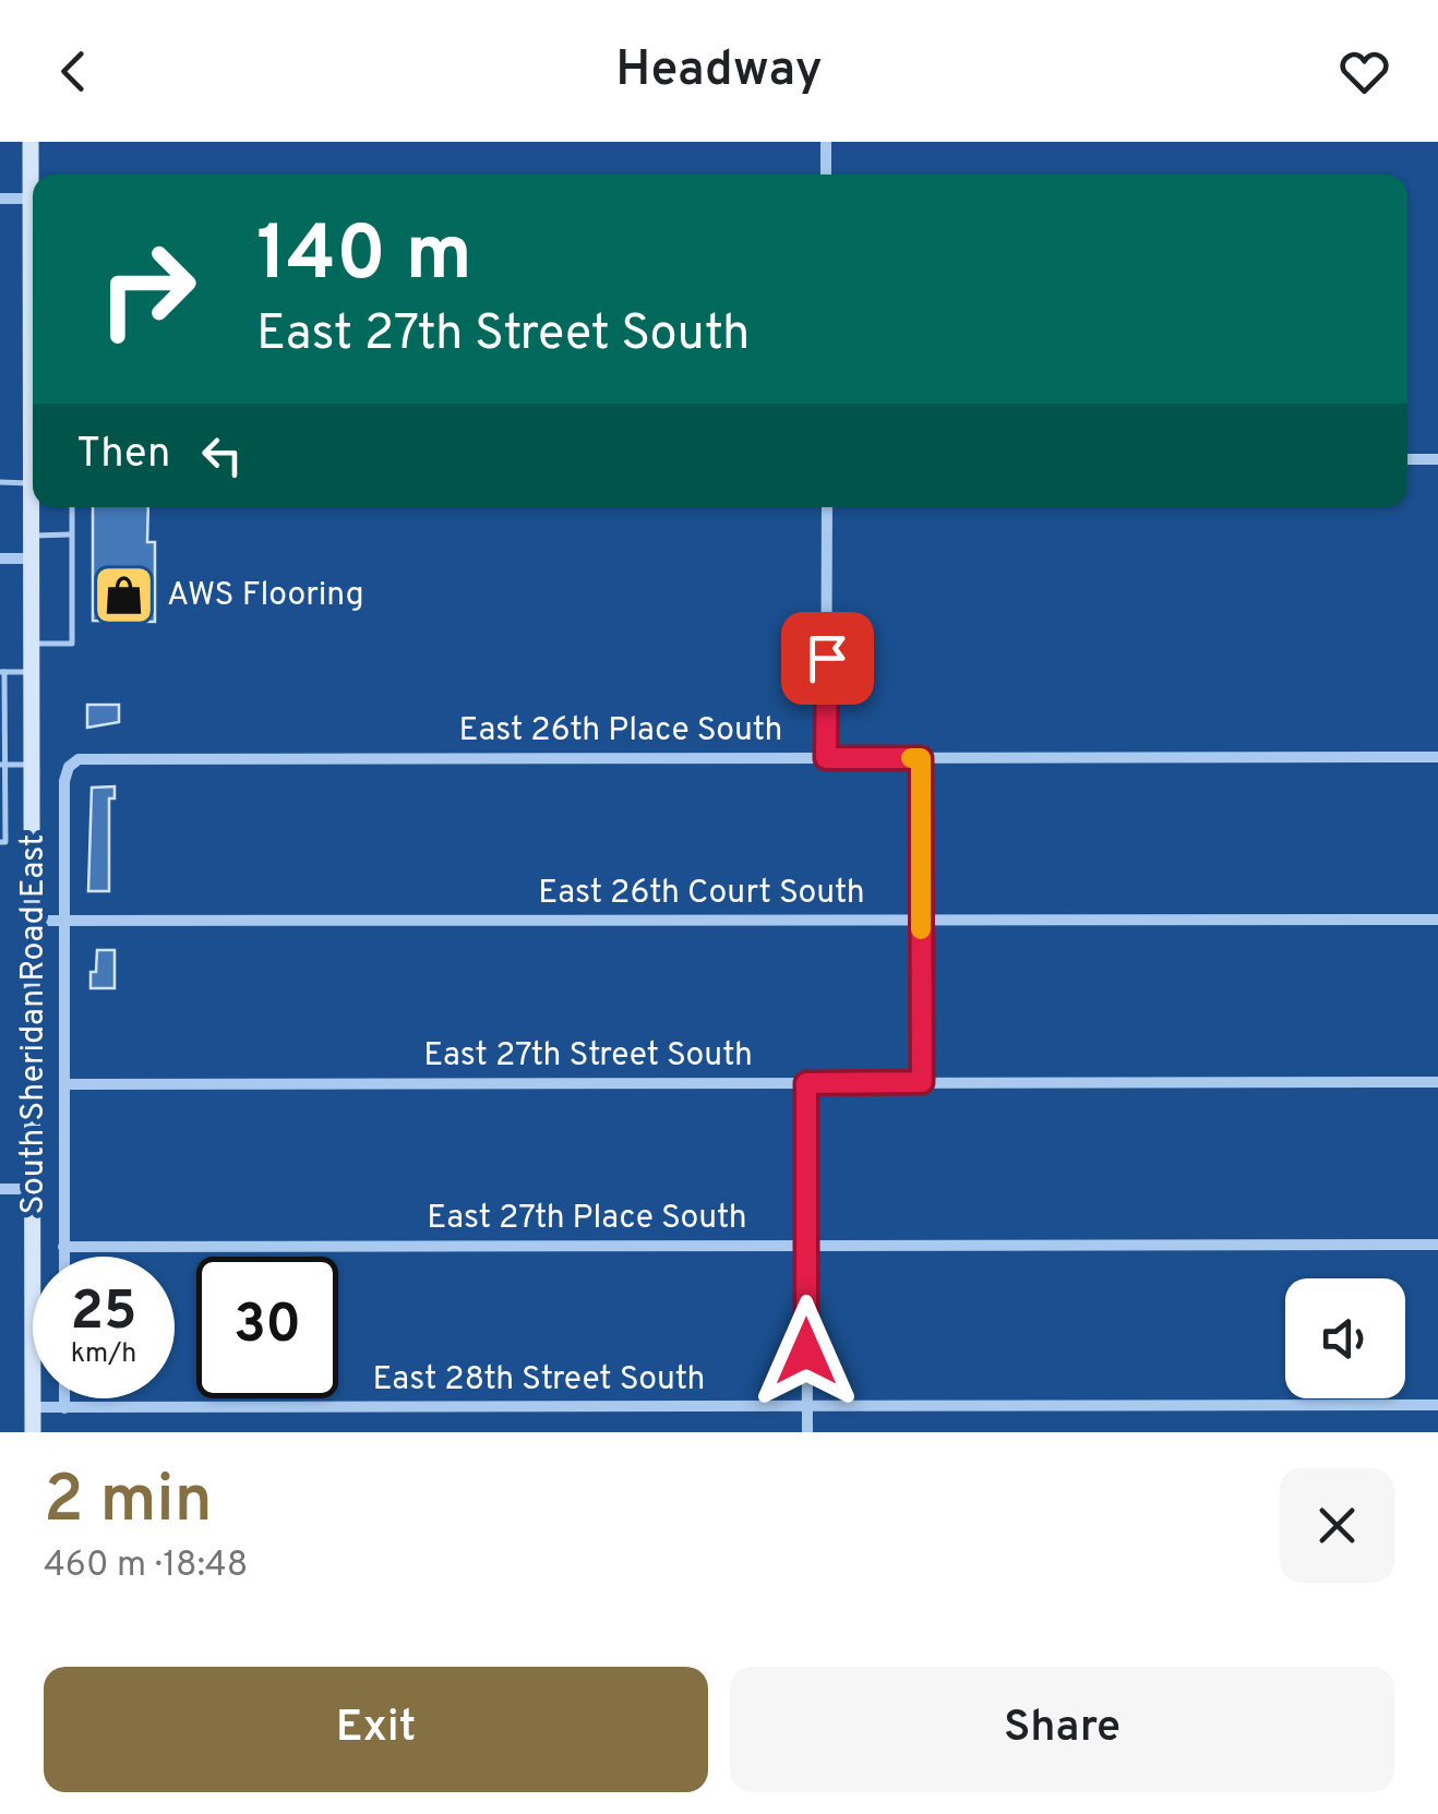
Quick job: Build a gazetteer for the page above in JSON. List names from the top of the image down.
{
  "streets": {
    "main road": ["South Sheridan Road East"],
    "street": [
      "East 26th Place South",
      "East 26th Court South",
      "East 27th Street South",
      "East 27th Place South",
      "East 28th Street South"
    ]
  },
  "crossings": [
    ["East 26th Place South", "South Sheridan Road East"],
    ["East 26th Court South", "South Sheridan Road East"],
    ["South Sheridan Road East", "East 27th Street South"],
    ["South Sheridan Road East", "East 27th Place South"],
    ["South Sheridan Road East", "East 28th Street South"]
  ],
  "places": {
    "shop": ["AWS Flooring"]
  },
  "page": {
    "header": "Headway",
    "turn": ["140 m", "East 27th Street South"],
    "then": "Then",
    "speed": "25 km/h",
    "limit": "30",
    "heading": ["2 min", "460 m · 18:48"],
    "buttons": ["Exit", "Share"]
  }
}
